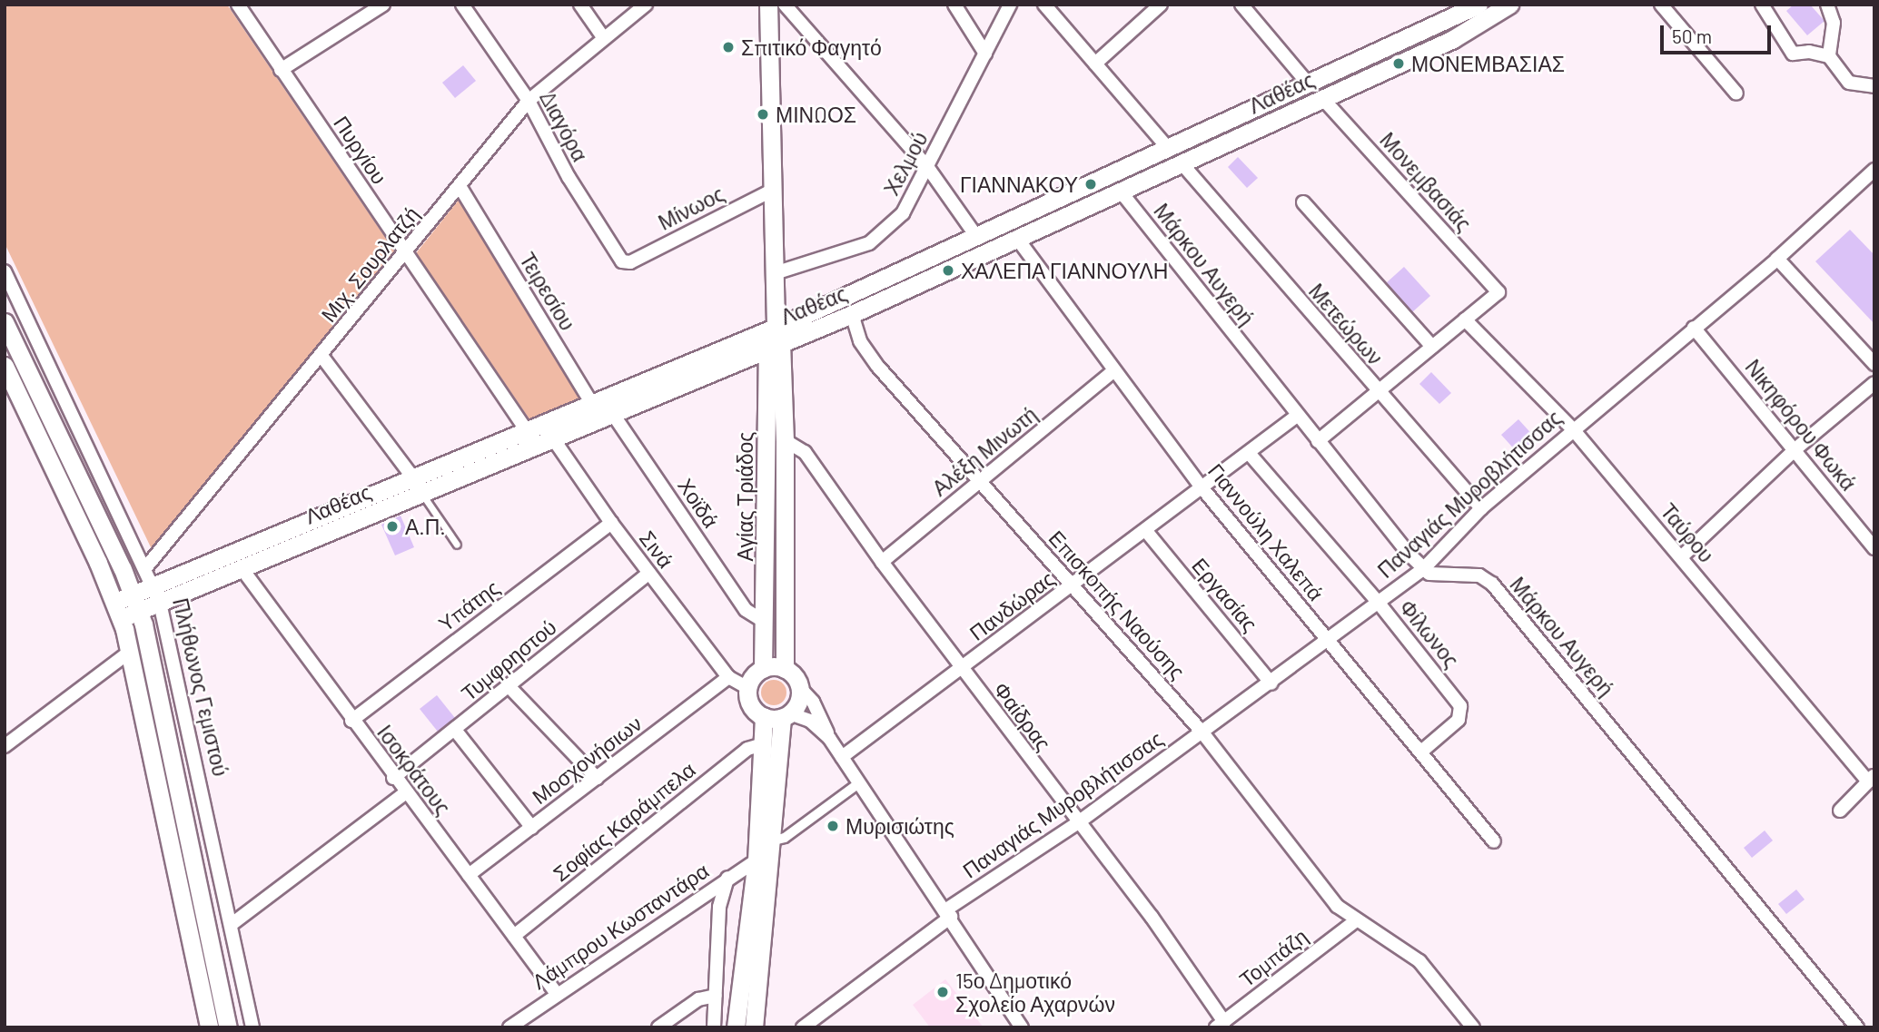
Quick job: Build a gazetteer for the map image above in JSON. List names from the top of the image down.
{
  "streets": {
    "street": [
      "Λαθέας",
      "Διαγόρα",
      "Πυργίου",
      "Χελμού",
      "Μονεμβασιάς",
      "Μίνωος",
      "Μιχ. Σουρλατζή",
      "Μάρκου Αυγερή",
      "Τειρεσίου",
      "Μετεώρων",
      "Νικηφόρου Φωκά",
      "Αλέξη Μινωτή",
      "Παναγιάς Μυροβλήτισσας",
      "Αγίας Τριάδος",
      "Χοϊδά",
      "Γιαννούλη Χαλεπά",
      "Ταύρου",
      "Σινά",
      "Εργασίας",
      "Επισκοπής Ναούσης",
      "Υπάτης",
      "Πανδώρας",
      "Φίλωνος",
      "Τυμφρηστού",
      "Πλήθωνος Γεμιστού",
      "Φαίδρας",
      "Μοσχονήσιων",
      "Ισοκράτους",
      "Σοφίας Καράμπελα",
      "Λάμπρου Κωσταντάρα",
      "Τομπάζη"
    ]
  },
  "crossings": [
    ["Λαθέας", "Πυργίου"],
    ["Λαθέας", "Μονεμβασιάς"],
    ["Λαθέας", "Μάρκου Αυγερή"],
    ["Λαθέας", "Τειρεσίου"],
    ["Λαθέας", "Μετεώρων"],
    ["Λαθέας", "Αγίας Τριάδος"],
    ["Λαθέας", "Χοϊδά"],
    ["Λαθέας", "Γιαννούλη Χαλεπά"],
    ["Λαθέας", "Σινά"],
    ["Λαθέας", "Επισκοπής Ναούσης"],
    ["Λαθέας", "Πλήθωνος Γεμιστού"],
    ["Λαθέας", "Ισοκράτους"],
    ["Διαγόρα", "Μίνωος"],
    ["Διαγόρα", "Μιχ. Σουρλατζή"],
    ["Πυργίου", "Μιχ. Σουρλατζή"],
    ["Πυργίου", "Σινά"],
    ["Χελμού", "Αγίας Τριάδος"],
    ["Μονεμβασιάς", "Ταύρου"],
    ["Μίνωος", "Αγίας Τριάδος"],
    ["Μιχ. Σουρλατζή", "Τειρεσίου"],
    ["Μιχ. Σουρλατζή", "Πλήθωνος Γεμιστού"],
    ["Μάρκου Αυγερή", "Παναγιάς Μυροβλήτισσας"],
    ["Μάρκου Αυγερή", "Πανδώρας"],
    ["Τειρεσίου", "Χοϊδά"],
    ["Μετεώρων", "Παναγιάς Μυροβλήτισσας"],
    ["Νικηφόρου Φωκά", "Παναγιάς Μυροβλήτισσας"],
    ["Αλέξη Μινωτή", "Γιαννούλη Χαλεπά"],
    ["Αλέξη Μινωτή", "Επισκοπής Ναούσης"],
    ["Αλέξη Μινωτή", "Φαίδρας"],
    ["Παναγιάς Μυροβλήτισσας", "Γιαννούλη Χαλεπά"],
    ["Παναγιάς Μυροβλήτισσας", "Ταύρου"],
    ["Παναγιάς Μυροβλήτισσας", "Εργασίας"],
    ["Παναγιάς Μυροβλήτισσας", "Επισκοπής Ναούσης"],
    ["Παναγιάς Μυροβλήτισσας", "Φίλωνος"],
    ["Παναγιάς Μυροβλήτισσας", "Φαίδρας"],
    ["Αγίας Τριάδος", "Χοϊδά"],
    ["Αγίας Τριάδος", "Σινά"],
    ["Αγίας Τριάδος", "Φαίδρας"],
    ["Γιαννούλη Χαλεπά", "Πανδώρας"],
    ["Γιαννούλη Χαλεπά", "Φίλωνος"],
    ["Σινά", "Υπάτης"],
    ["Σινά", "Τυμφρηστού"],
    ["Σινά", "Μοσχονήσιων"],
    ["Εργασίας", "Πανδώρας"],
    ["Επισκοπής Ναούσης", "Πανδώρας"],
    ["Επισκοπής Ναούσης", "Τομπάζη"],
    ["Υπάτης", "Ισοκράτους"],
    ["Πανδώρας", "Φίλωνος"],
    ["Πανδώρας", "Φαίδρας"],
    ["Τυμφρηστού", "Ισοκράτους"],
    ["Φαίδρας", "Τομπάζη"],
    ["Μοσχονήσιων", "Ισοκράτους"],
    ["Ισοκράτους", "Σοφίας Καράμπελα"],
    ["Ισοκράτους", "Λάμπρου Κωσταντάρα"]
  ],
  "places": [
    "Σπιτικό Φαγητό",
    "ΜΟΝΕΜΒΑΣΙΑΣ",
    "ΜΙΝΩΟΣ",
    "ΓΙΑΝΝΑΚΟΥ",
    "ΧΑΛΕΠΑ ΓΙΑΝΝΟΥΛΗ",
    "Α.Π.",
    "Μυρισιώτης",
    "15ο Δημοτικό Σχολείο Αχαρνών"
  ],
  "scale_bar": "50 m"
}
